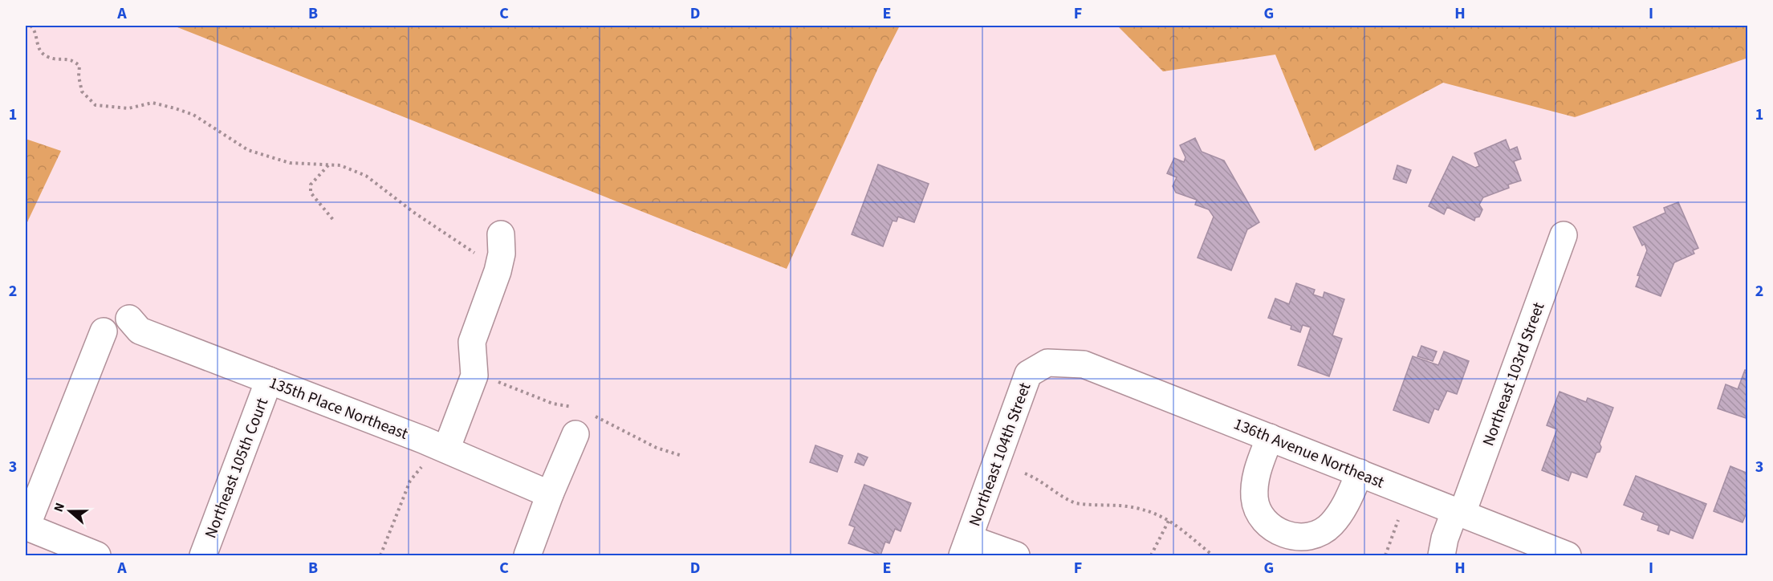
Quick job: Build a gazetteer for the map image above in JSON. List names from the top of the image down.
{
  "streets": {
    "street": [
      "Northeast 103rd Street",
      "135th Place Northeast",
      "136th Avenue Northeast",
      "Northeast 104th Street",
      "Northeast 105th Court"
    ]
  },
  "crossings": [
    ["Northeast 103rd Street", "136th Avenue Northeast"],
    ["135th Place Northeast", "Northeast 105th Court"],
    ["136th Avenue Northeast", "Northeast 104th Street"]
  ],
  "north": "left",
  "grid": {
    "columns": [
      "A",
      "B",
      "C",
      "D",
      "E",
      "F",
      "G",
      "H",
      "I"
    ],
    "rows": ["1", "2", "3"]
  }
}
